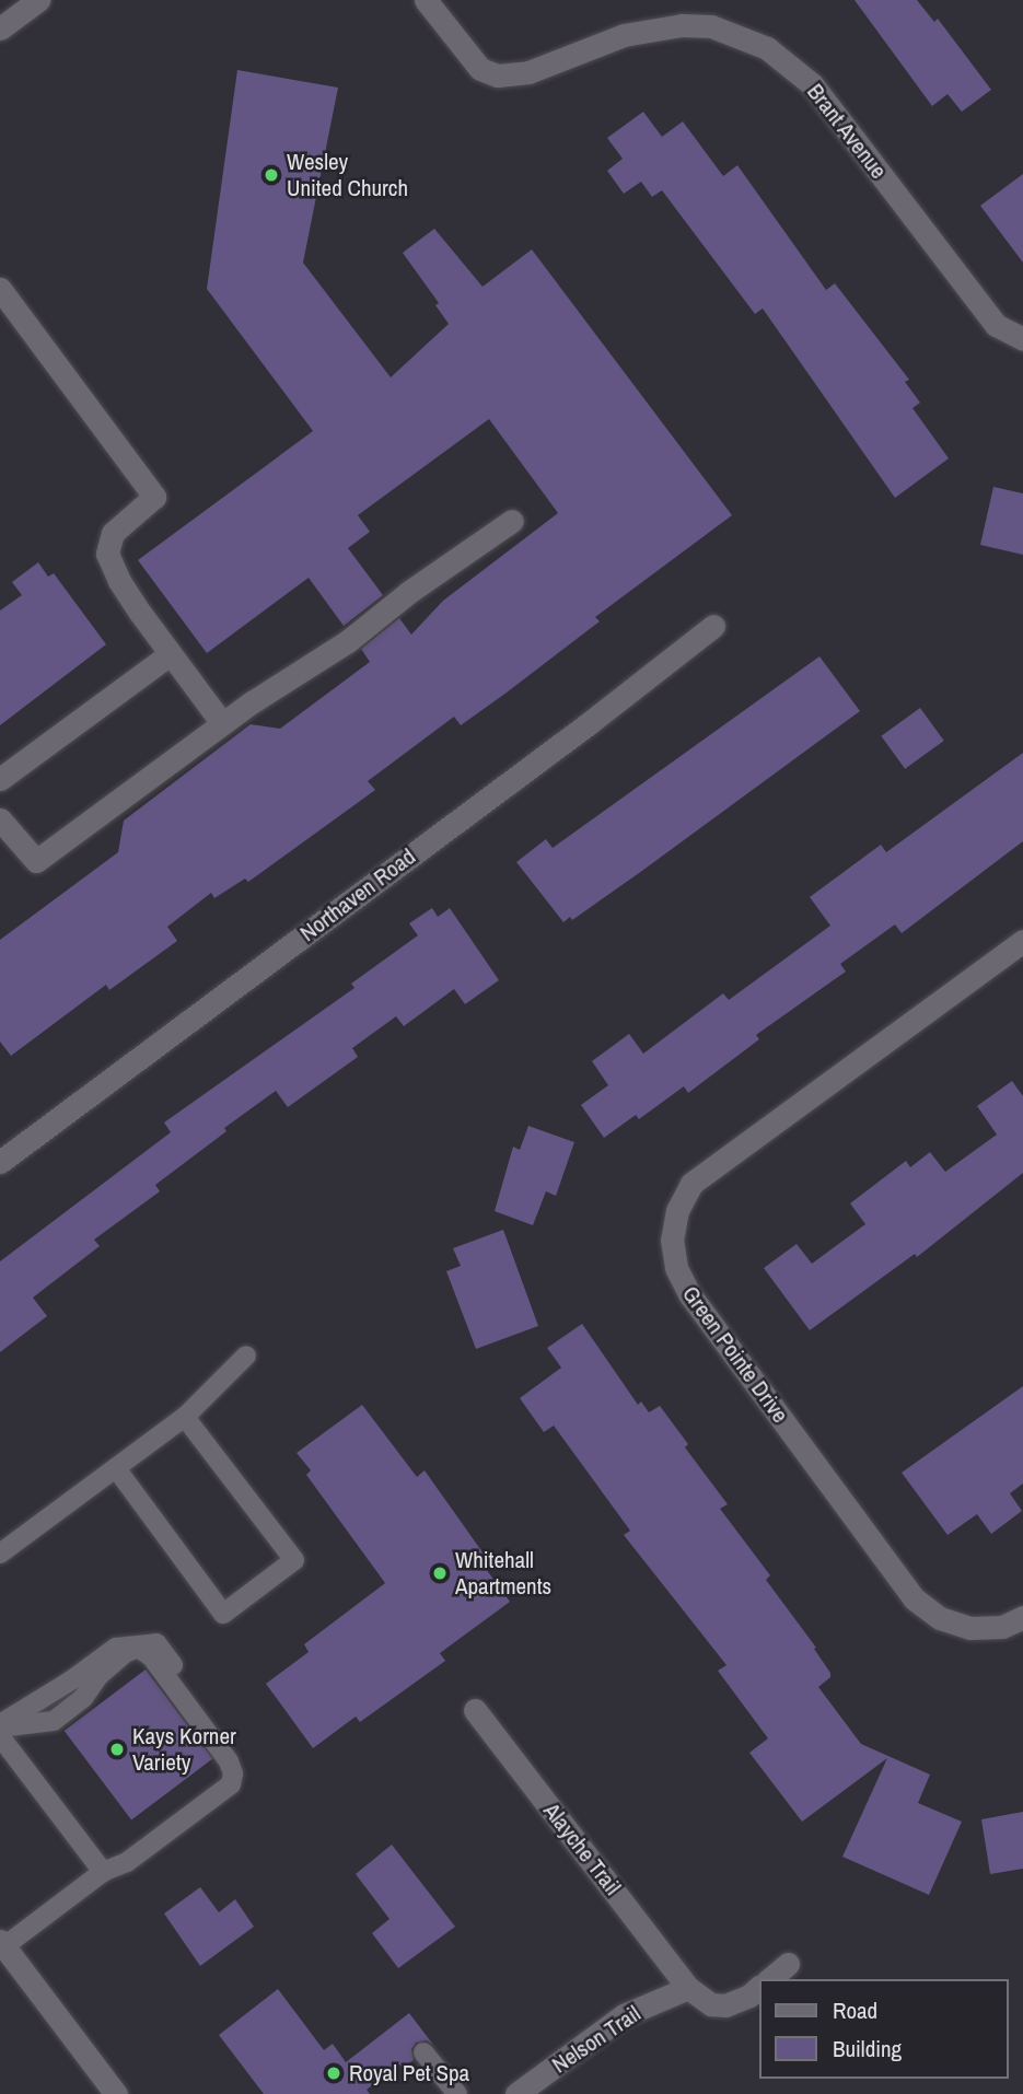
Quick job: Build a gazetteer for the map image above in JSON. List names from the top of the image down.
{
  "streets": {
    "street": [
      "Brant Avenue",
      "Northaven Road",
      "Green Pointe Drive",
      "Alayche Trail",
      "Nelson Trail"
    ]
  },
  "crossings": [
    ["Alayche Trail", "Nelson Trail"]
  ],
  "places": [
    "Wesley United Church",
    "Whitehall Apartments",
    "Kays Korner Variety",
    "Royal Pet Spa"
  ],
  "legend": ["Road", "Building"]
}
